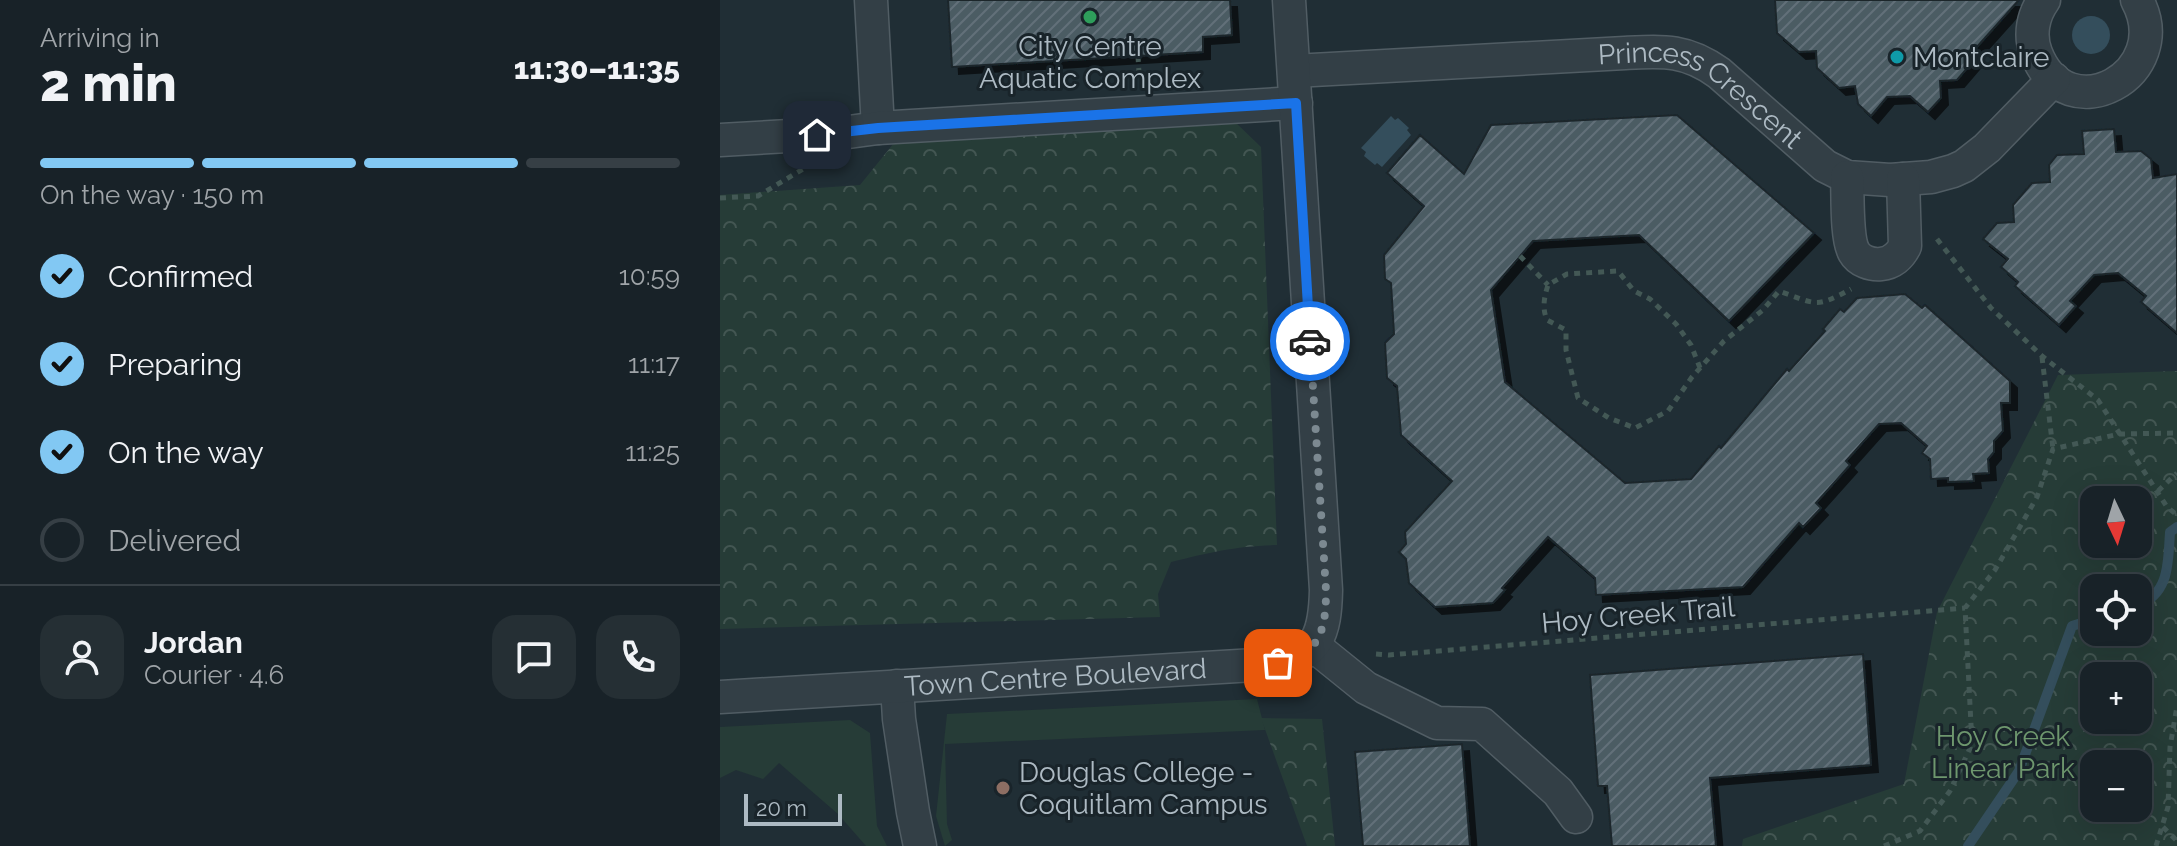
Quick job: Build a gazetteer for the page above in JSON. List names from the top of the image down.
{
  "streets": {
    "street": ["Princess Crescent", "Town Centre Boulevard"],
    "path": ["Hoy Creek Trail"]
  },
  "parks": ["Hoy Creek Linear Park"],
  "places": ["City Centre Aquatic Complex", "Montclaire", "Douglas College - Coquitlam Campus"],
  "scale_bar": "20 m",
  "north": "bottom",
  "page": {
    "heading": ["2 min", "Arriving in", "11:30–11:35"],
    "panel": ["Jordan", "Courier · 4.6"],
    "bar": "On the way · 150 m",
    "list": [
      ["Confirmed", "10:59"],
      ["Preparing", "11:17"],
      ["On the way", "11:25"],
      "Delivered"
    ],
    "map_buttons": ["+", "−"],
    "scale": "20 m"
  }
}
